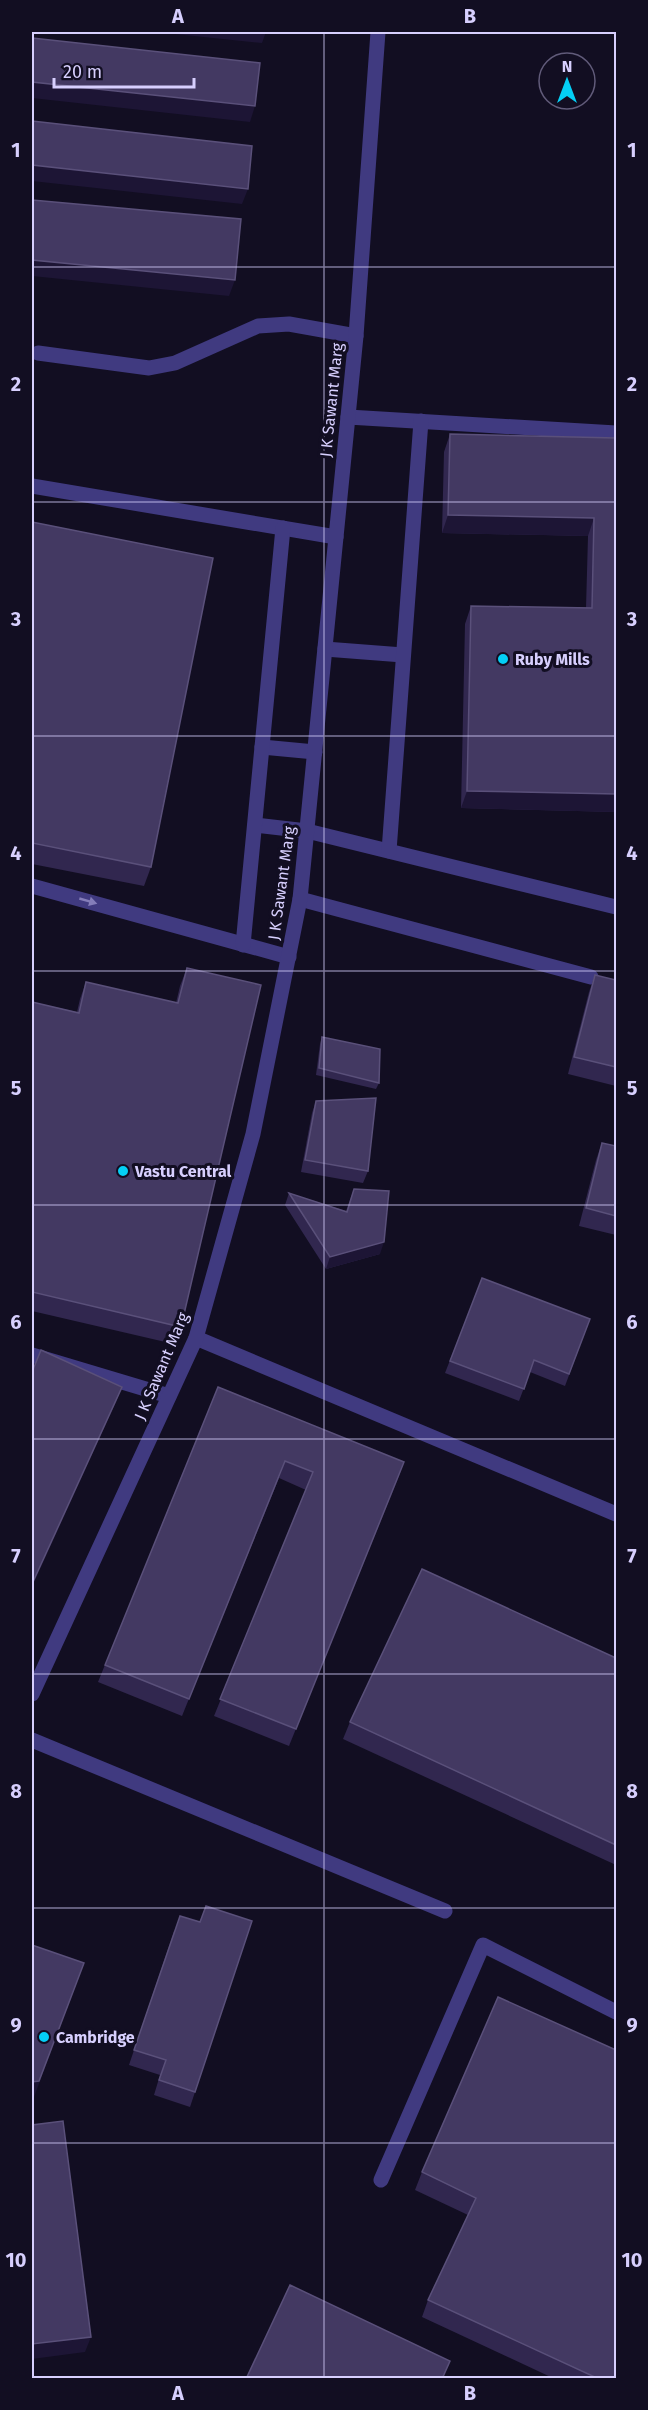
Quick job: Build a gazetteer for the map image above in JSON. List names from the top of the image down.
{
  "streets": {
    "street": ["J K Sawant Marg"]
  },
  "places": ["Ruby Mills", "Vastu Central", "Cambridge"],
  "scale_bar": "20 m",
  "north": "top",
  "grid": {
    "columns": ["A", "B"],
    "rows": [
      "1",
      "2",
      "3",
      "4",
      "5",
      "6",
      "7",
      "8",
      "9",
      "10"
    ]
  }
}
